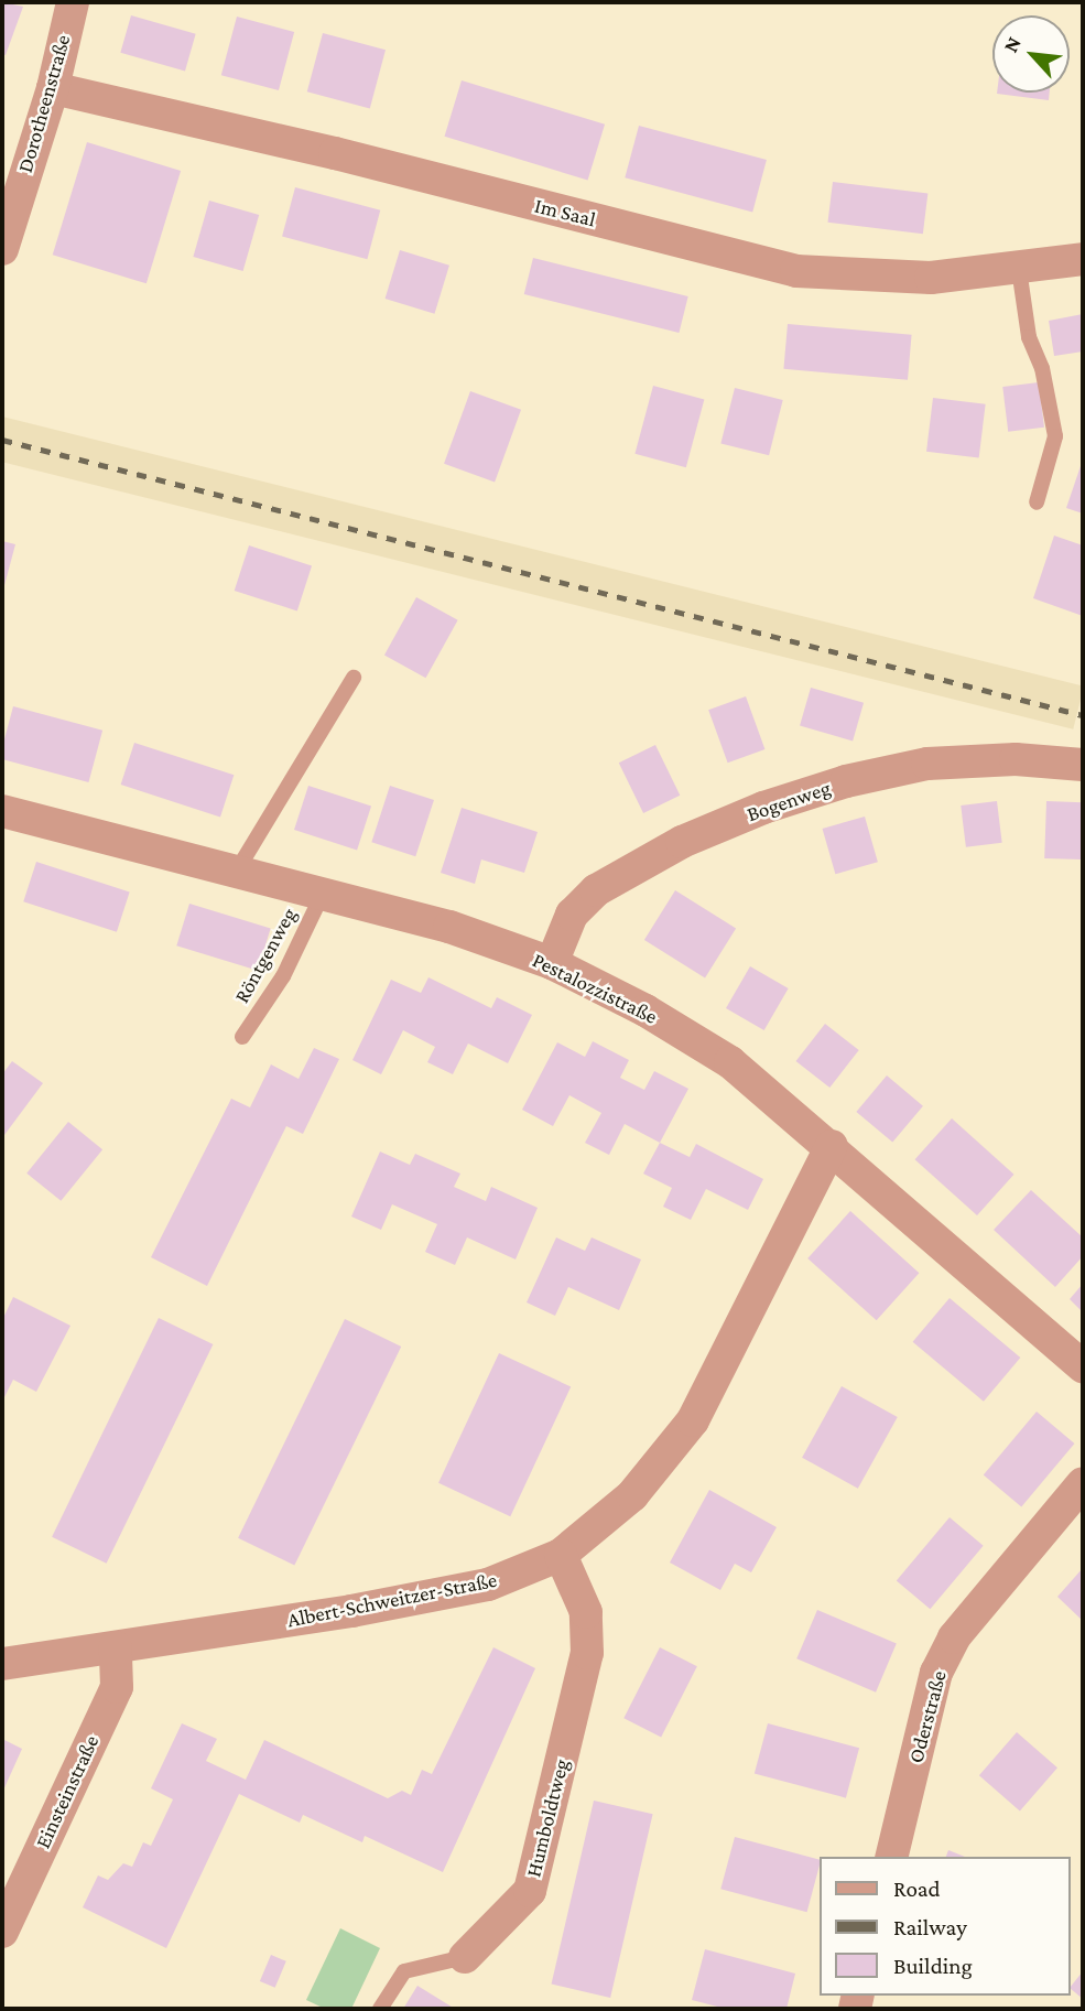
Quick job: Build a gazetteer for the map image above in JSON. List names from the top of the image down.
{
  "streets": {
    "street": [
      "Dorotheenstraße",
      "Im Saal",
      "Bogenweg",
      "Pestalozzistraße",
      "Albert-Schweitzer-Straße",
      "Oderstraße",
      "Einsteinstraße",
      "Humboldtweg"
    ],
    "lane": ["Röntgenweg"]
  },
  "crossings": [
    ["Dorotheenstraße", "Im Saal"],
    ["Bogenweg", "Pestalozzistraße"],
    ["Röntgenweg", "Pestalozzistraße"],
    ["Pestalozzistraße", "Albert-Schweitzer-Straße"],
    ["Albert-Schweitzer-Straße", "Einsteinstraße"],
    ["Albert-Schweitzer-Straße", "Humboldtweg"]
  ],
  "legend": ["Road", "Railway", "Building"],
  "north": "top left"
}
